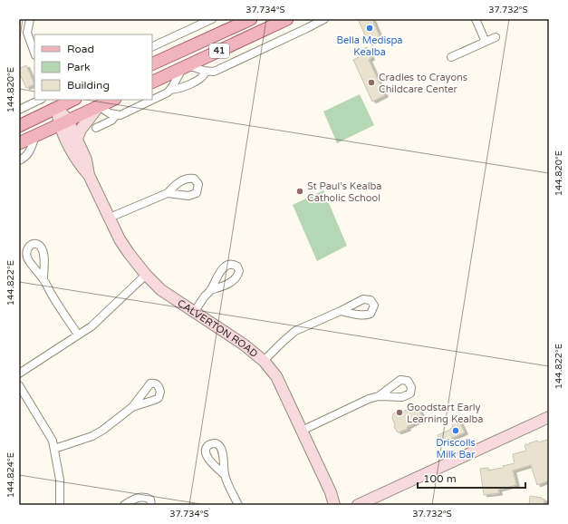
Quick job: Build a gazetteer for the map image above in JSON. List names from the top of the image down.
{
  "streets": {
    "main road": ["41"],
    "street": ["CALVERTON ROAD"]
  },
  "places": [
    "Bella Medispa Kealba",
    "Cradles to Crayons Childcare Center",
    "St Paul’s Kealba Catholic School",
    "Goodstart Early Learning Kealba",
    "Driscolls Milk Bar"
  ],
  "legend": ["Road", "Park", "Building"],
  "scale_bar": "100 m",
  "coordinates": [
    "37.734°S",
    "37.732°S",
    "144.820°E",
    "144.822°E",
    "144.824°E"
  ]
}
